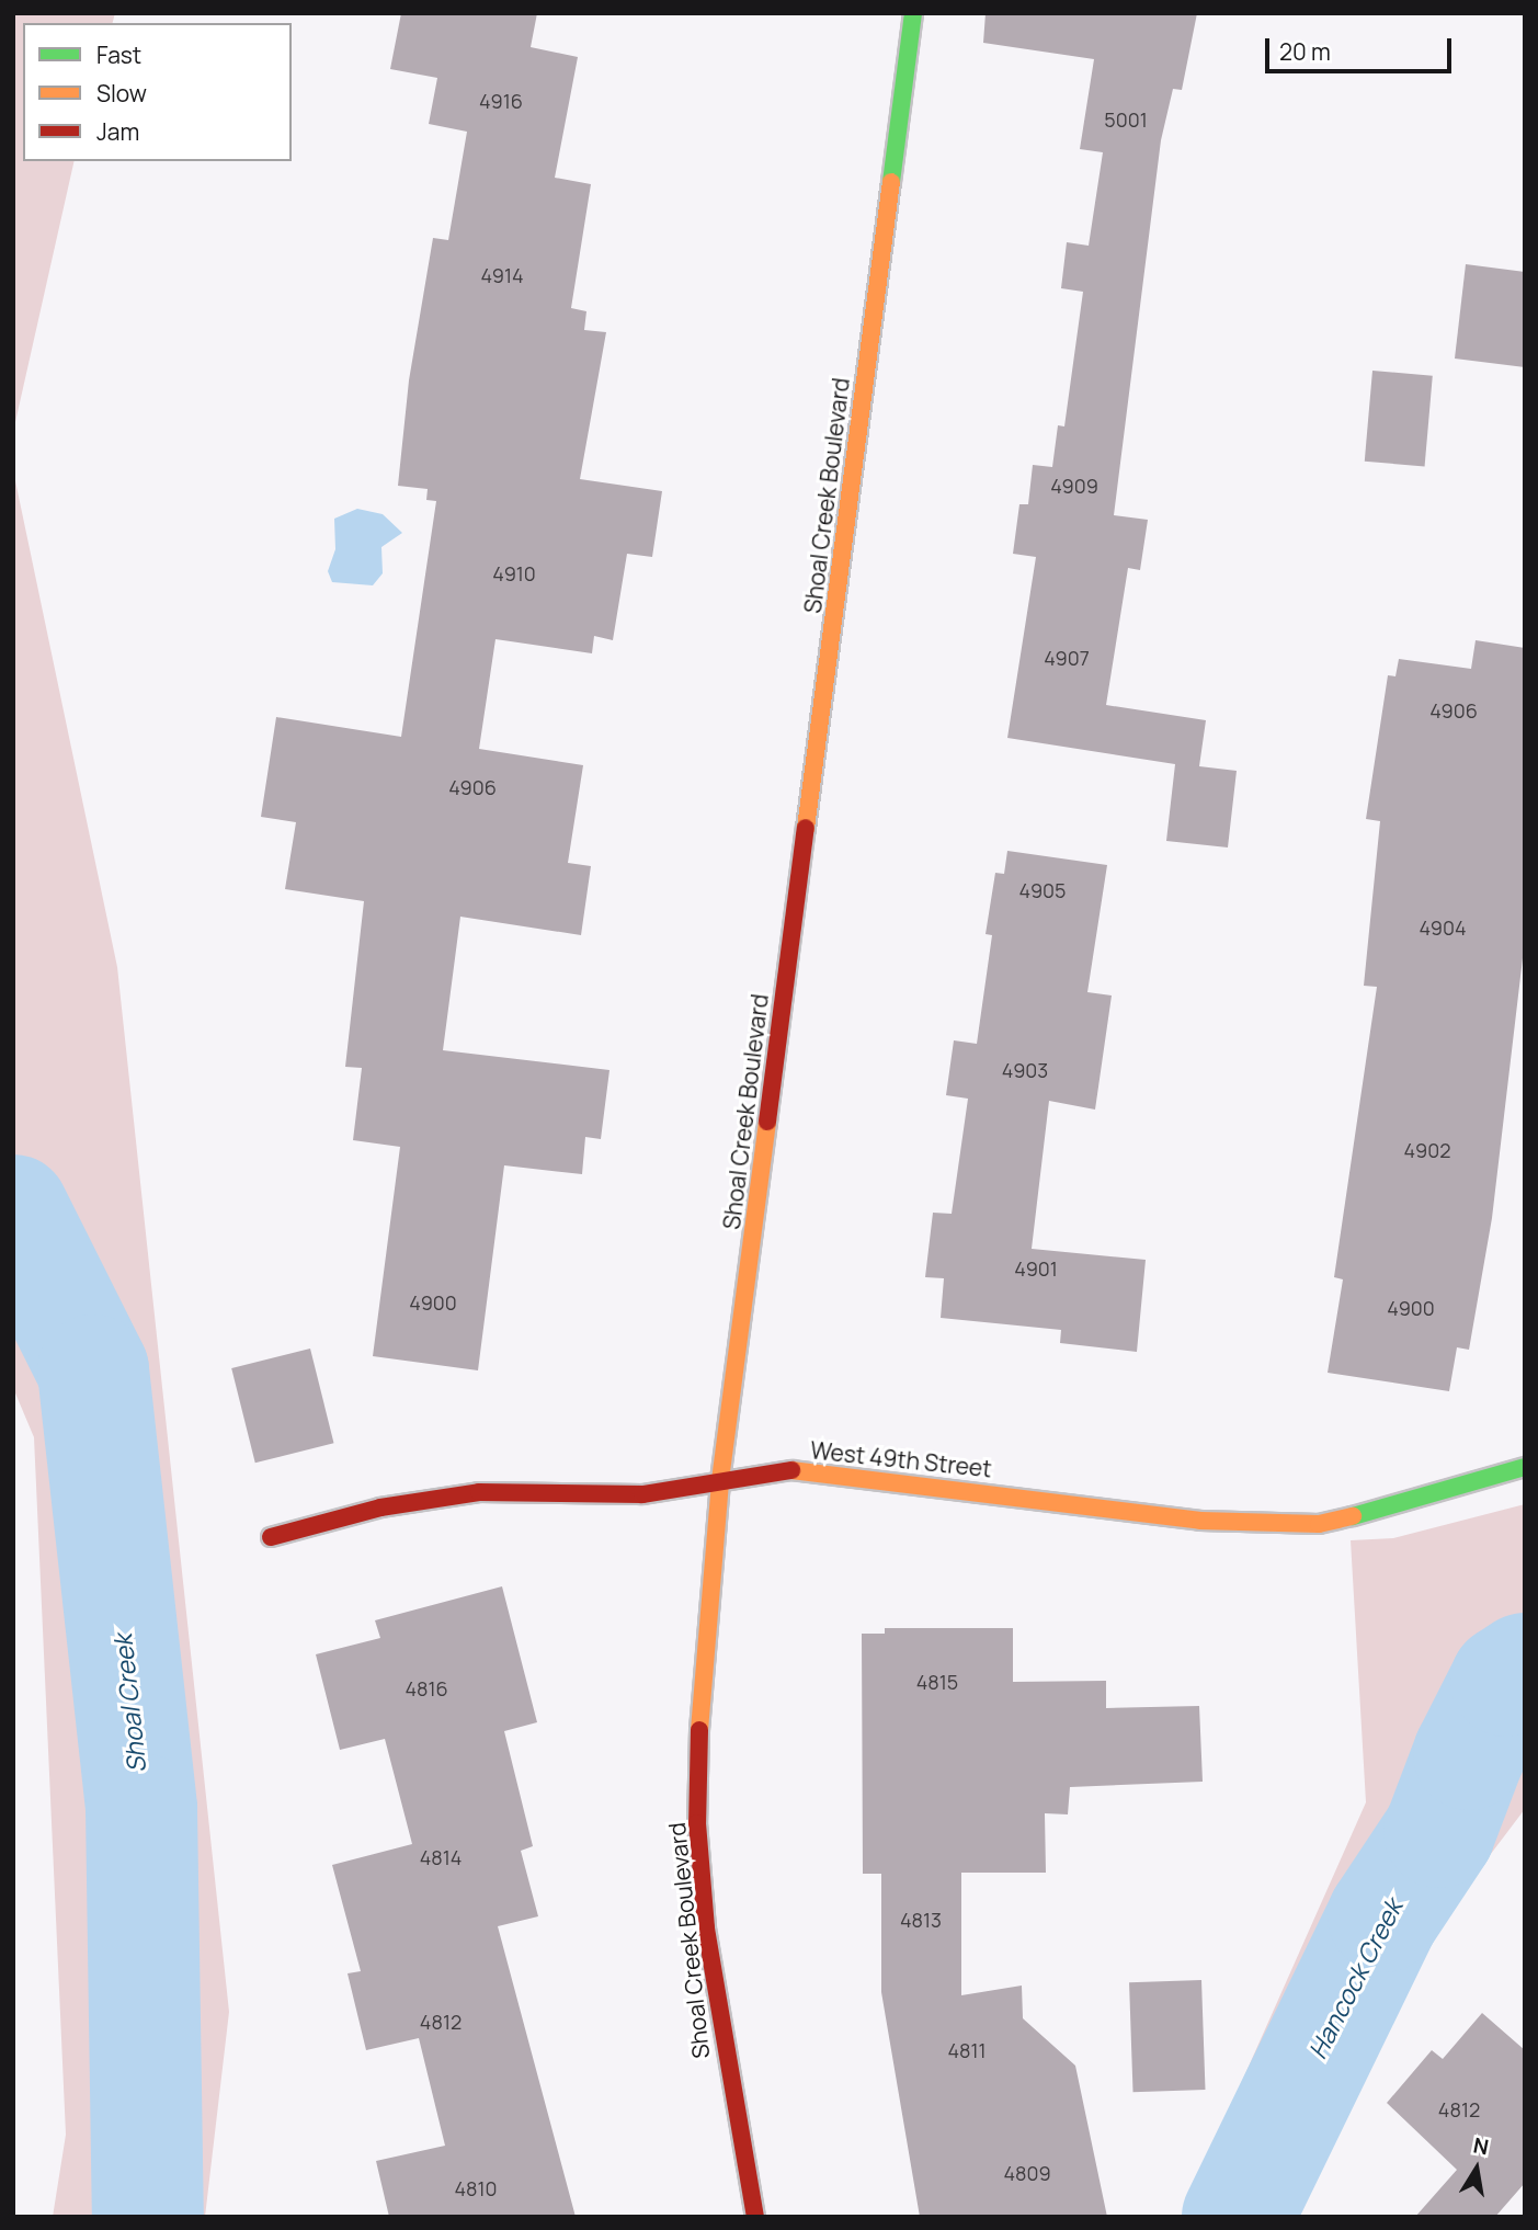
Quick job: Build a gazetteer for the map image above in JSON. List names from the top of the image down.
{
  "streets": {
    "street": ["Shoal Creek Boulevard", "West 49th Street"]
  },
  "crossings": [
    ["Shoal Creek Boulevard", "West 49th Street"]
  ],
  "water": ["Shoal Creek", "Hancock Creek"],
  "house_numbers": [
    "4916",
    "5001",
    "4914",
    "4909",
    "4910",
    "4907",
    "4906",
    "4906",
    "4905",
    "4904",
    "4903",
    "4902",
    "4901",
    "4900",
    "4900",
    "4815",
    "4816",
    "4814",
    "4813",
    "4812",
    "4811",
    "4812",
    "4809",
    "4810"
  ],
  "legend": ["Fast", "Slow", "Jam"],
  "scale_bar": "20 m",
  "north": "top"
}
